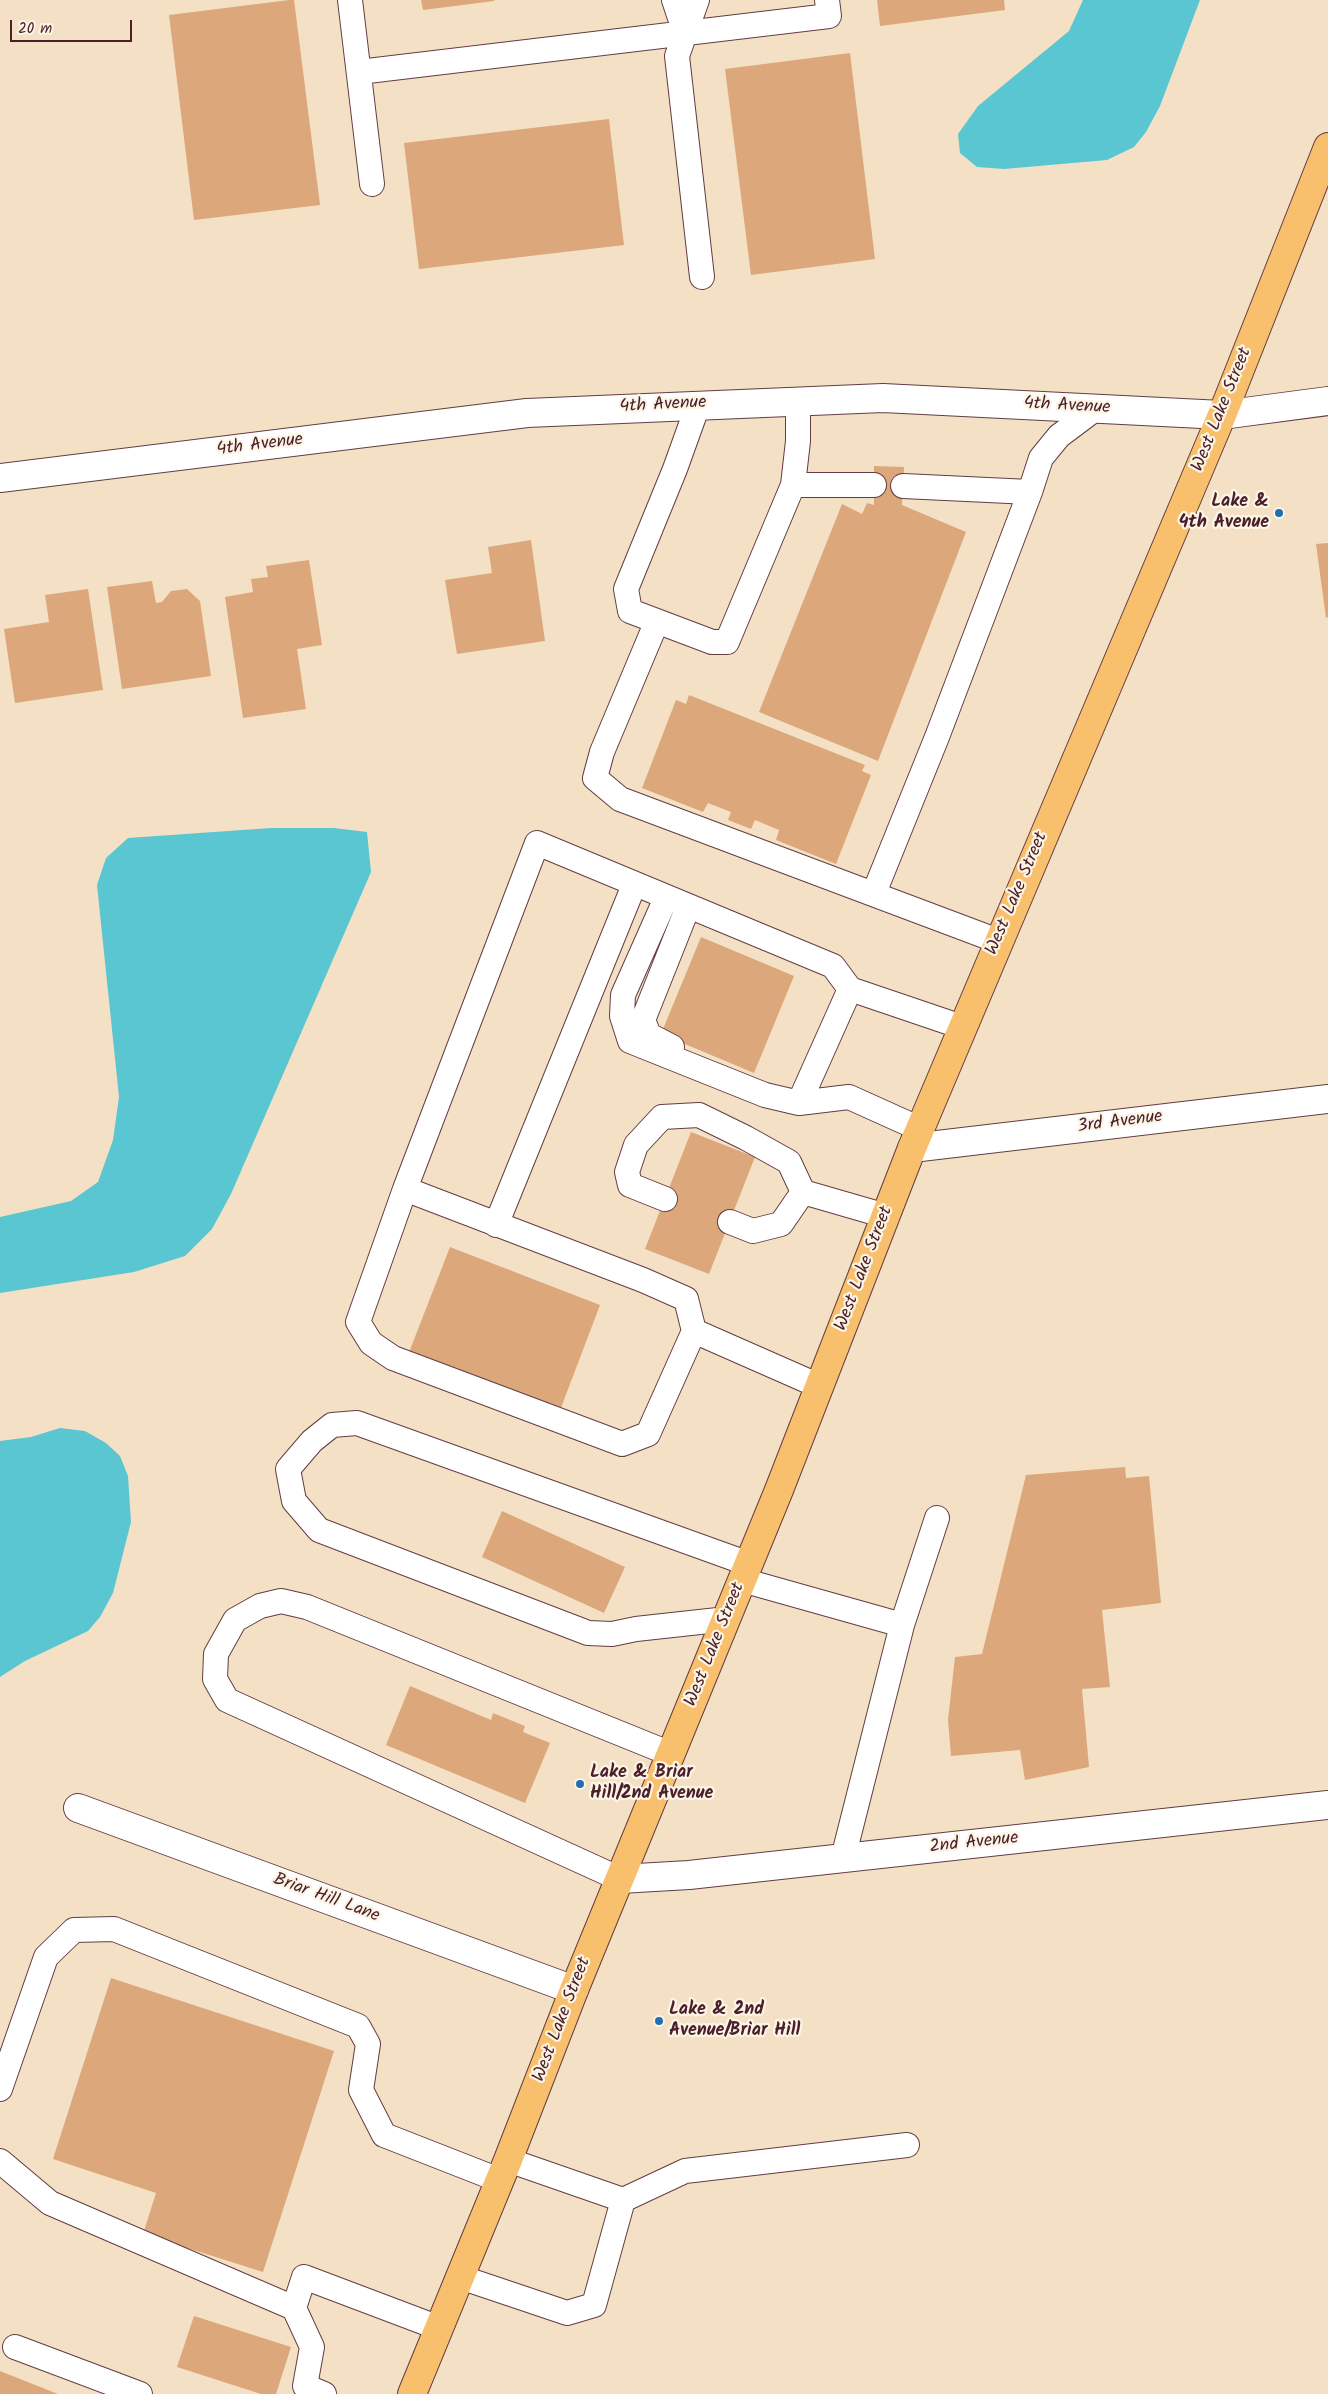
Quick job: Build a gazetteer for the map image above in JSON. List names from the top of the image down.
{
  "streets": {
    "main road": ["West Lake Street"],
    "street": [
      "4th Avenue",
      "3rd Avenue",
      "2nd Avenue",
      "Briar Hill Lane"
    ]
  },
  "crossings": [
    ["4th Avenue", "West Lake Street"],
    ["West Lake Street", "3rd Avenue"],
    ["West Lake Street", "2nd Avenue"],
    ["West Lake Street", "Briar Hill Lane"]
  ],
  "places": ["Lake & 4th Avenue", "Lake & Briar Hill/2nd Avenue", "Lake & 2nd Avenue/Briar Hill"],
  "scale_bar": "20 m"
}
